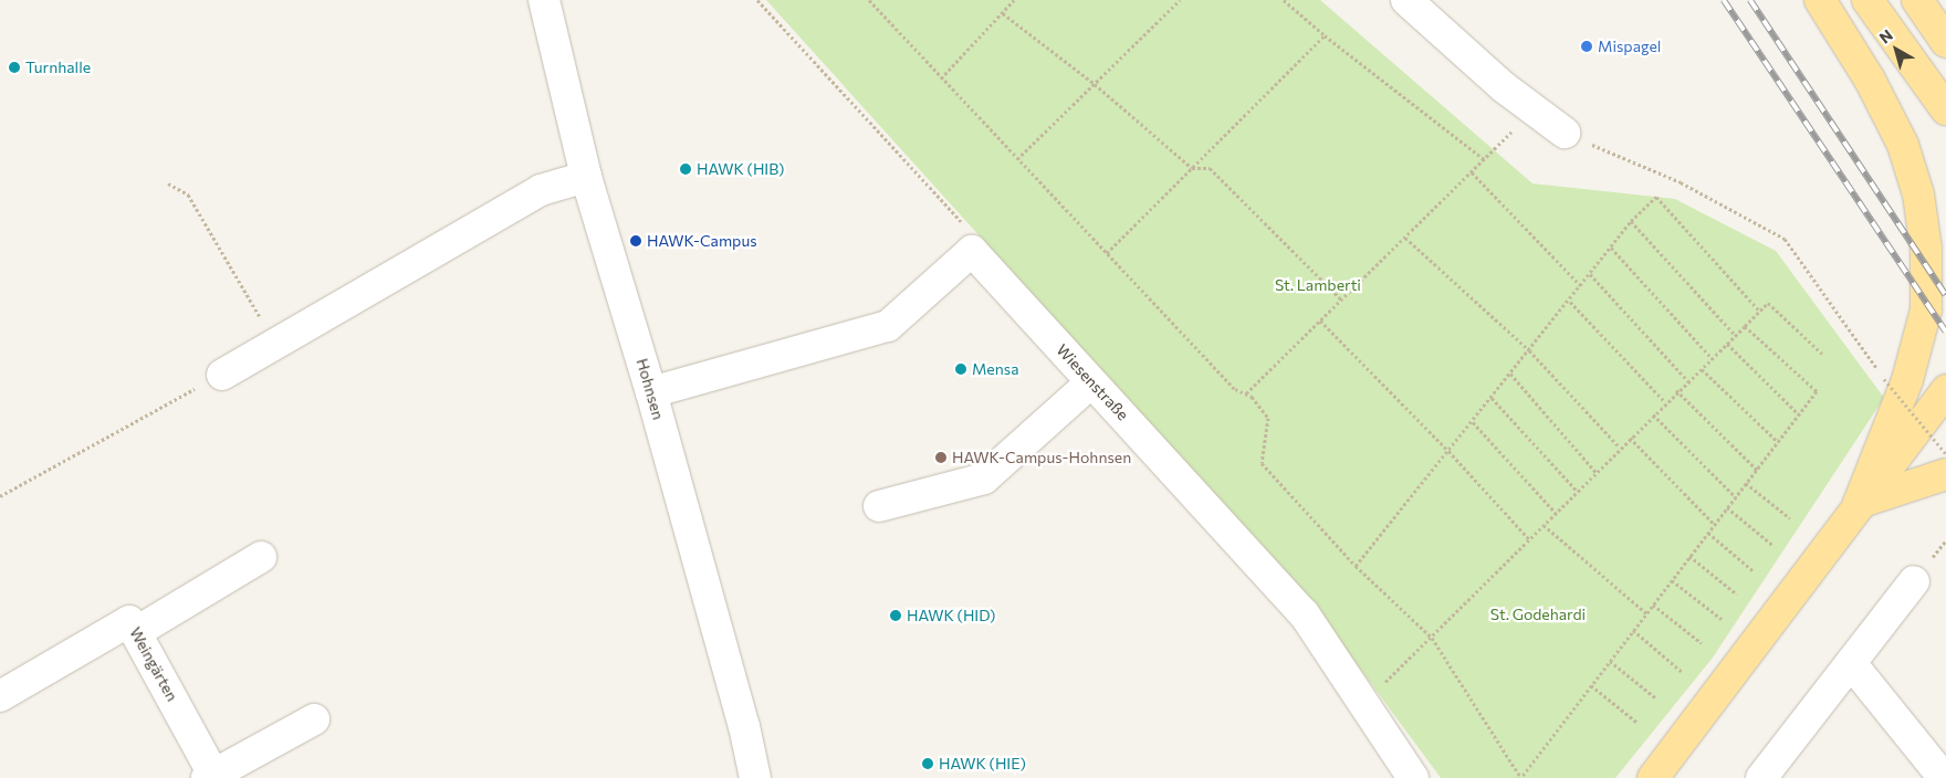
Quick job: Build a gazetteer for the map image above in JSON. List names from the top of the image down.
{
  "streets": {
    "street": ["Wiesenstraße", "Hohnsen", "Weingärten"]
  },
  "parks": ["St. Lamberti", "St. Godehardi"],
  "places": [
    "Mispagel",
    "Turnhalle",
    "HAWK (HIB)",
    "HAWK-Campus",
    "Mensa",
    "HAWK-Campus-Hohnsen",
    "HAWK (HID)",
    "HAWK (HIE)"
  ],
  "north": "top left"
}
